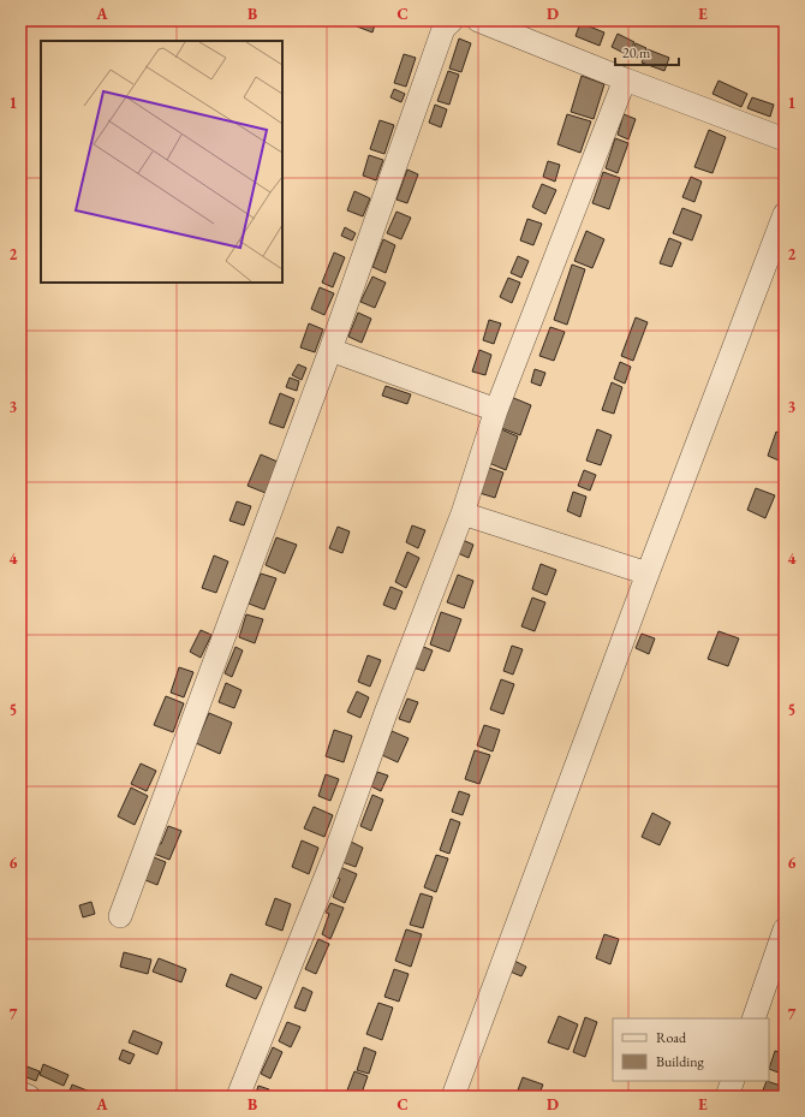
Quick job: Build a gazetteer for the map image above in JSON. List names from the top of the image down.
{
  "legend": ["Road", "Building"],
  "scale_bar": "20 m",
  "grid": {
    "columns": [
      "A",
      "B",
      "C",
      "D",
      "E"
    ],
    "rows": [
      "1",
      "2",
      "3",
      "4",
      "5",
      "6",
      "7"
    ]
  }
}
